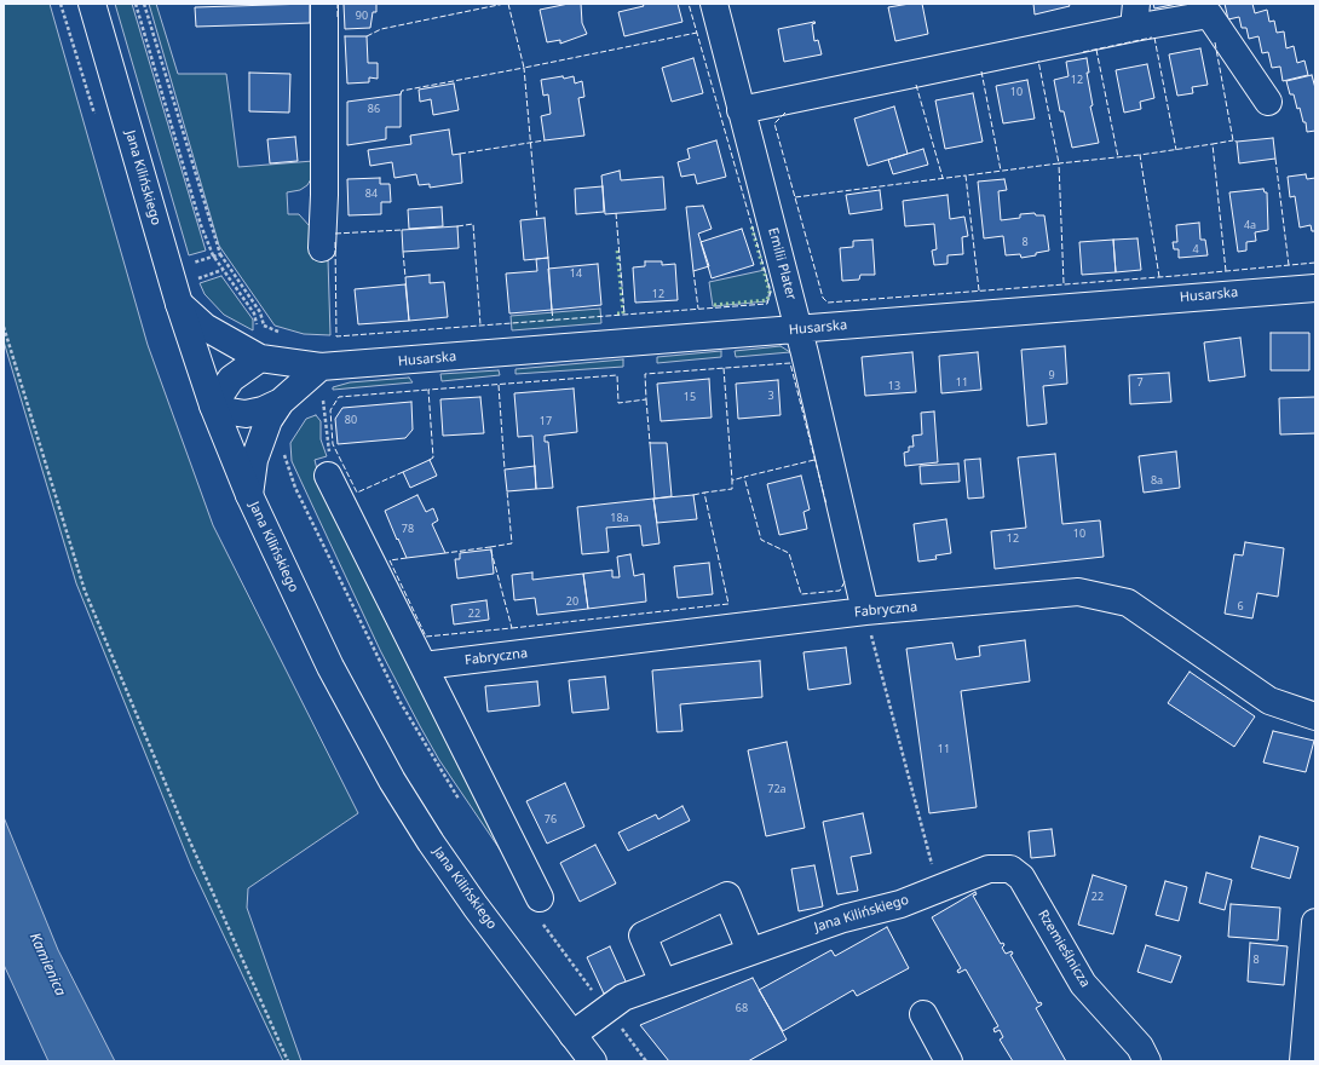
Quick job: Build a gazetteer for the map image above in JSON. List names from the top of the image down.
{
  "streets": {
    "street": [
      "Jana Kilińskiego",
      "Emilii Plater",
      "Husarska",
      "Fabryczna",
      "Rzemieślnicza"
    ]
  },
  "crossings": [
    ["Jana Kilińskiego", "Husarska"],
    ["Jana Kilińskiego", "Rzemieślnicza"],
    ["Emilii Plater", "Husarska"],
    ["Emilii Plater", "Fabryczna"]
  ],
  "water": ["Kamienica"],
  "house_numbers": [
    "90",
    "12",
    "10",
    "86",
    "84",
    "4a",
    "8",
    "4",
    "14",
    "12",
    "9",
    "11",
    "7",
    "13",
    "3",
    "15",
    "80",
    "17",
    "8a",
    "18a",
    "78",
    "10",
    "12",
    "20",
    "6",
    "22",
    "11",
    "72a",
    "76",
    "22",
    "8",
    "68"
  ]
}
